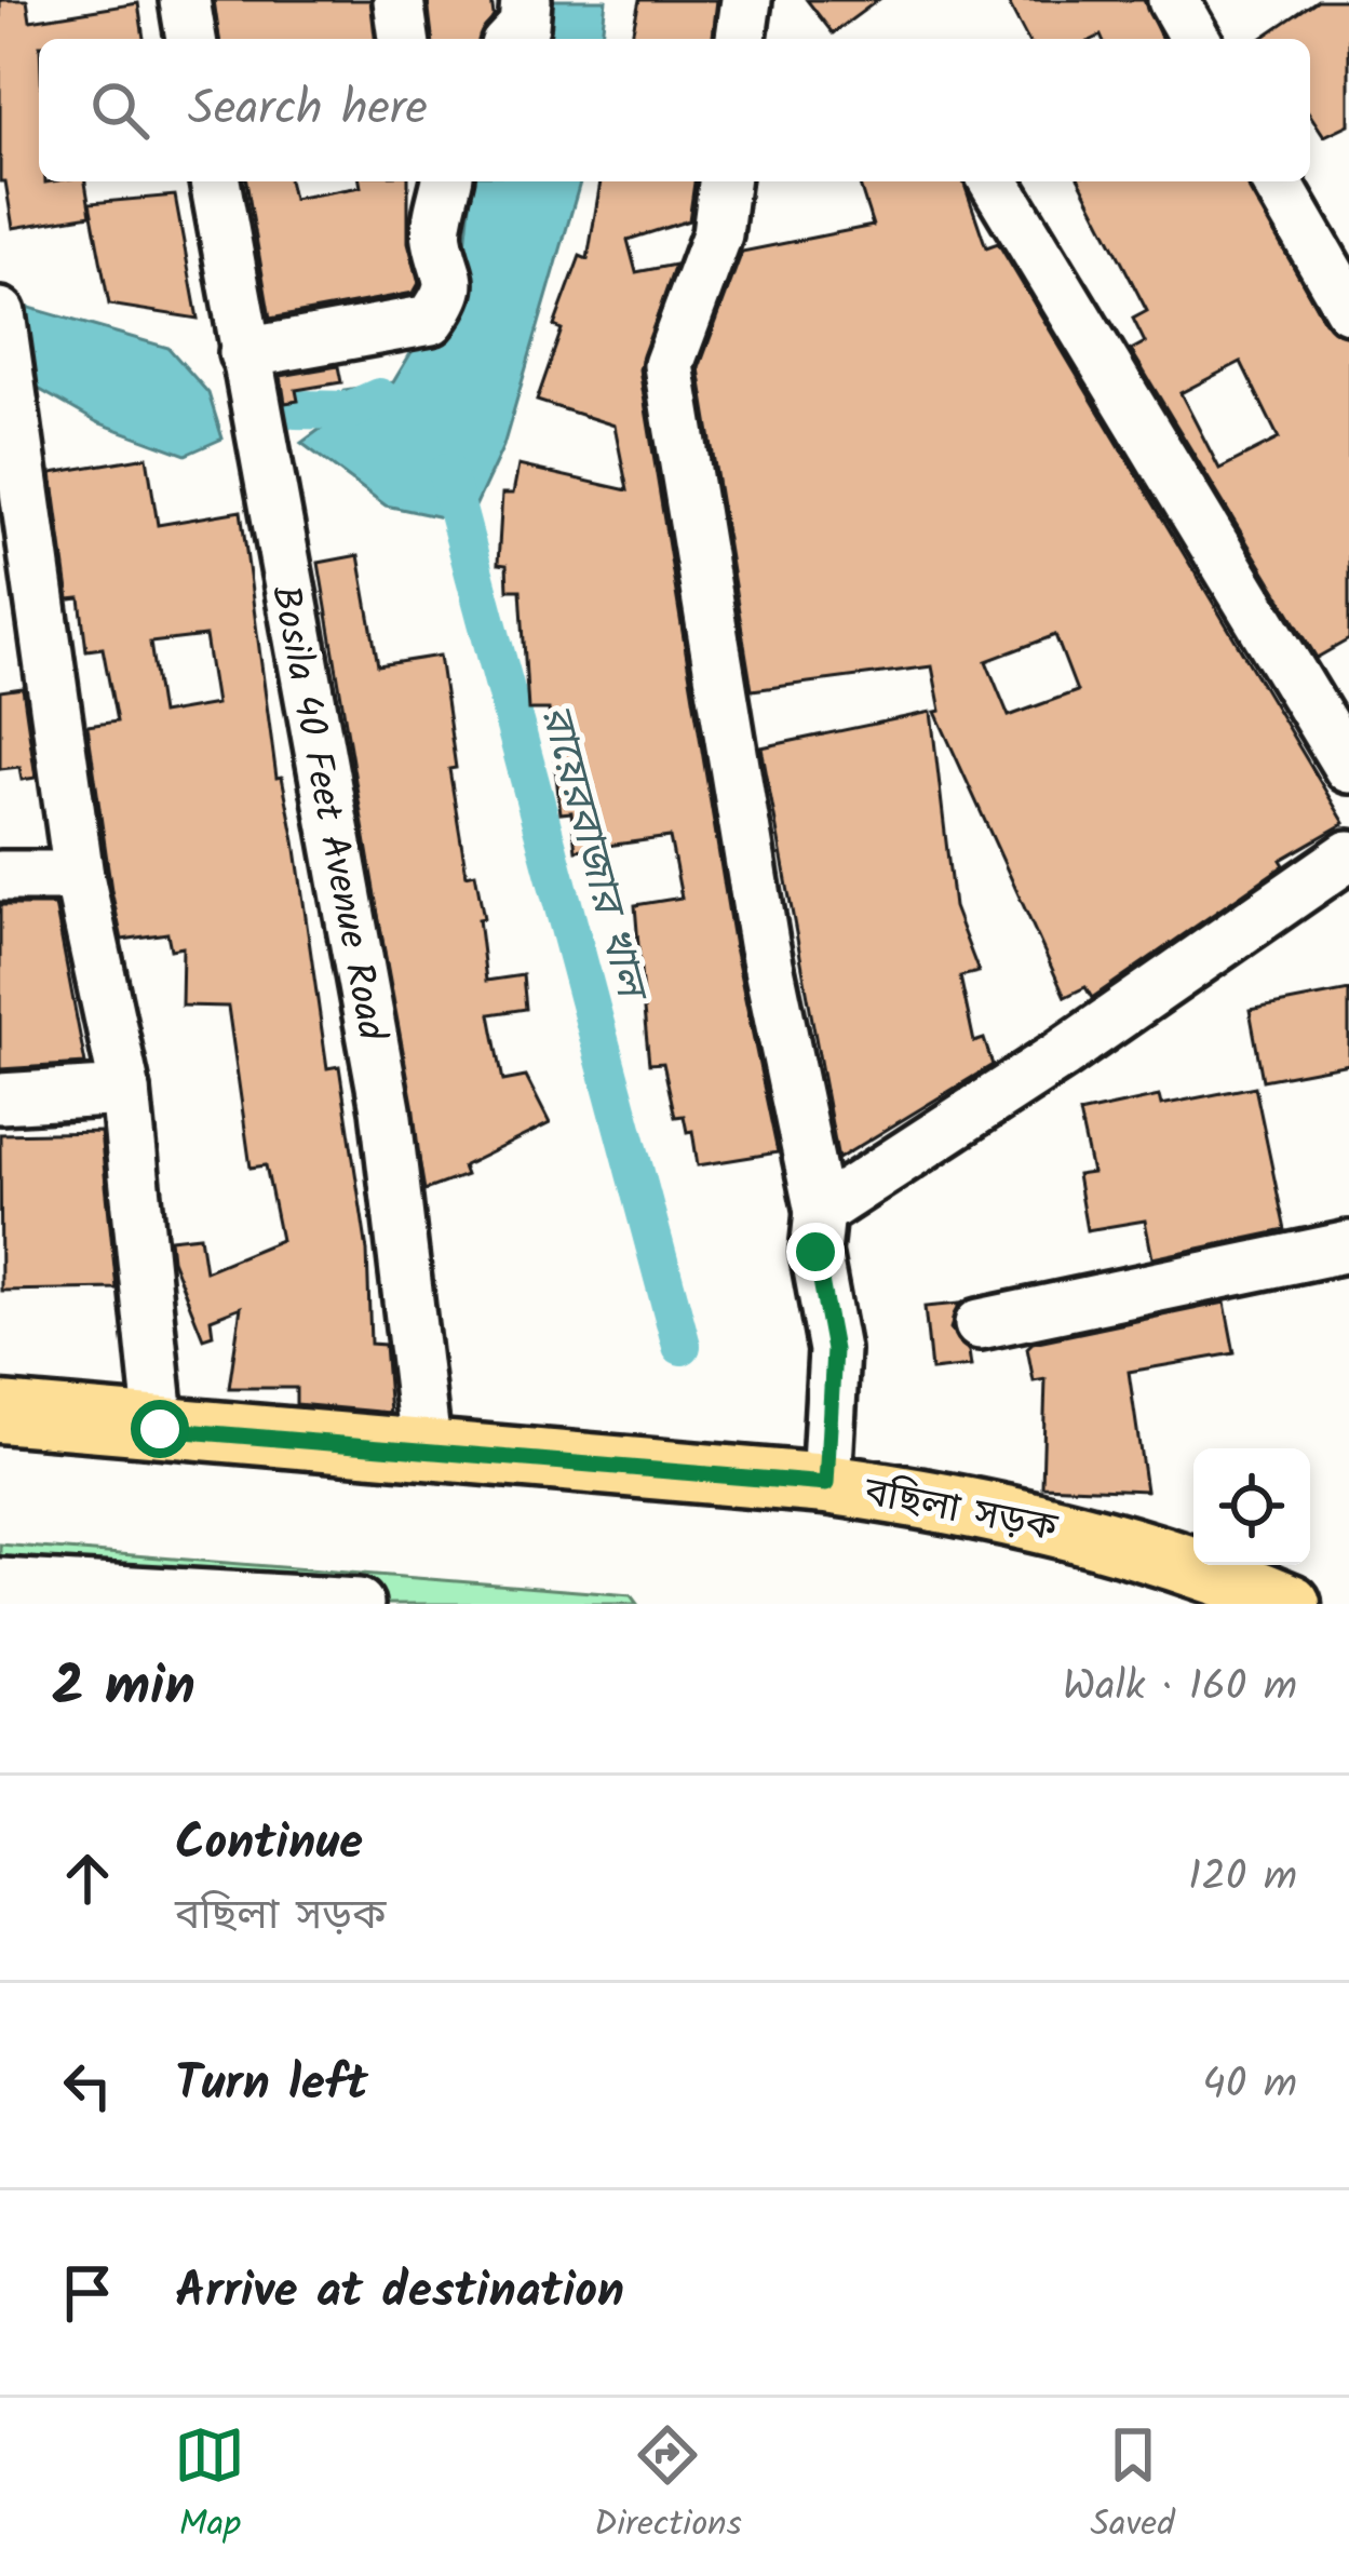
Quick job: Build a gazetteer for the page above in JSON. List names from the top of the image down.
{
  "streets": {
    "main road": ["বছিলা সড়ক"],
    "street": ["Bosila 40 Feet Avenue Road"]
  },
  "crossings": [
    ["Bosila 40 Feet Avenue Road", "বছিলা সড়ক"]
  ],
  "water": ["রায়েরবাজার খাল"],
  "page": {
    "search": "Search here",
    "heading": ["2 min", "Walk · 160 m"],
    "list": [
      ["Continue", "বছিলা সড়ক", "120 m"],
      ["Turn left", "40 m"],
      "Arrive at destination"
    ],
    "nav": ["Map", "Directions", "Saved"]
  }
}
